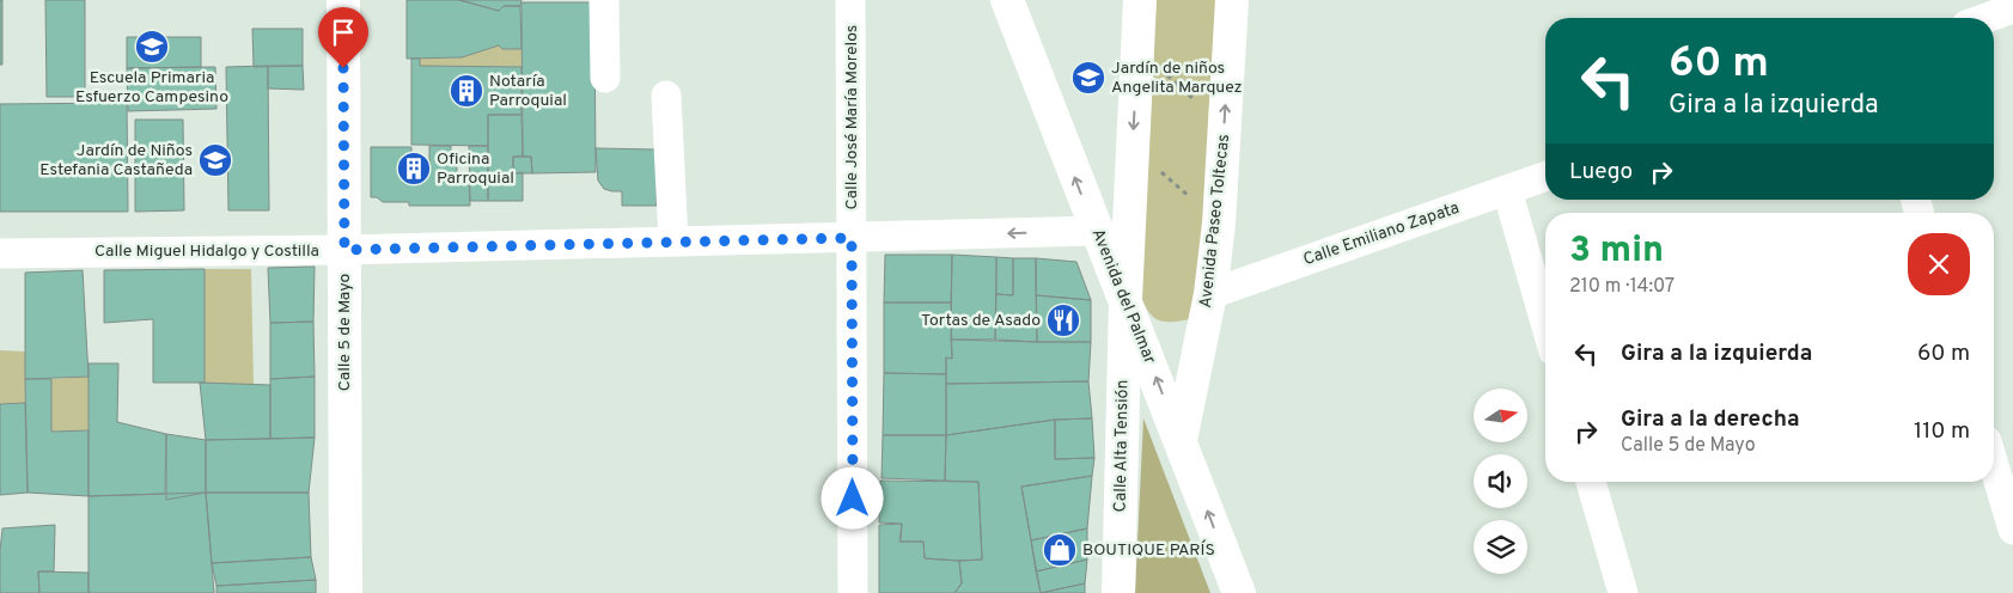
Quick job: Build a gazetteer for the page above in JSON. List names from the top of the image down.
{
  "streets": {
    "street": [
      "Calle José María Morelos",
      "Avenida Paseo Toltecas",
      "Calle Emiliano Zapata",
      "Calle Miguel Hidalgo y Costilla",
      "Avenida del Palmar",
      "Calle 5 de Mayo",
      "Calle Alta Tensión"
    ]
  },
  "crossings": [
    ["Calle José María Morelos", "Calle Miguel Hidalgo y Costilla"],
    ["Avenida Paseo Toltecas", "Calle Emiliano Zapata"],
    ["Avenida Paseo Toltecas", "Avenida del Palmar"],
    ["Calle Miguel Hidalgo y Costilla", "Avenida del Palmar"],
    ["Calle Miguel Hidalgo y Costilla", "Calle 5 de Mayo"],
    ["Avenida del Palmar", "Calle Alta Tensión"]
  ],
  "places": {
    "school or university": ["Escuela Primaria Esfuerzo Campesino", "Jardín de niños Angelita Marquez", "Jardín de Niños Estefania Castañeda"],
    "building": ["Notaría Parroquial", "Oficina Parroquial"],
    "restaurant": ["Tortas de Asado"],
    "shop": ["BOUTIQUE PARÍS"]
  },
  "north": "right",
  "page": {
    "turn": ["60 m", "Gira a la izquierda"],
    "then": "Luego",
    "heading": ["3 min", "210 m · 14:07"],
    "list": [
      {
        "name": "Gira a la izquierda",
        "value": "60 m"
      },
      {
        "name": "Gira a la derecha",
        "note": "Calle 5 de Mayo",
        "value": "110 m"
      }
    ]
  }
}
